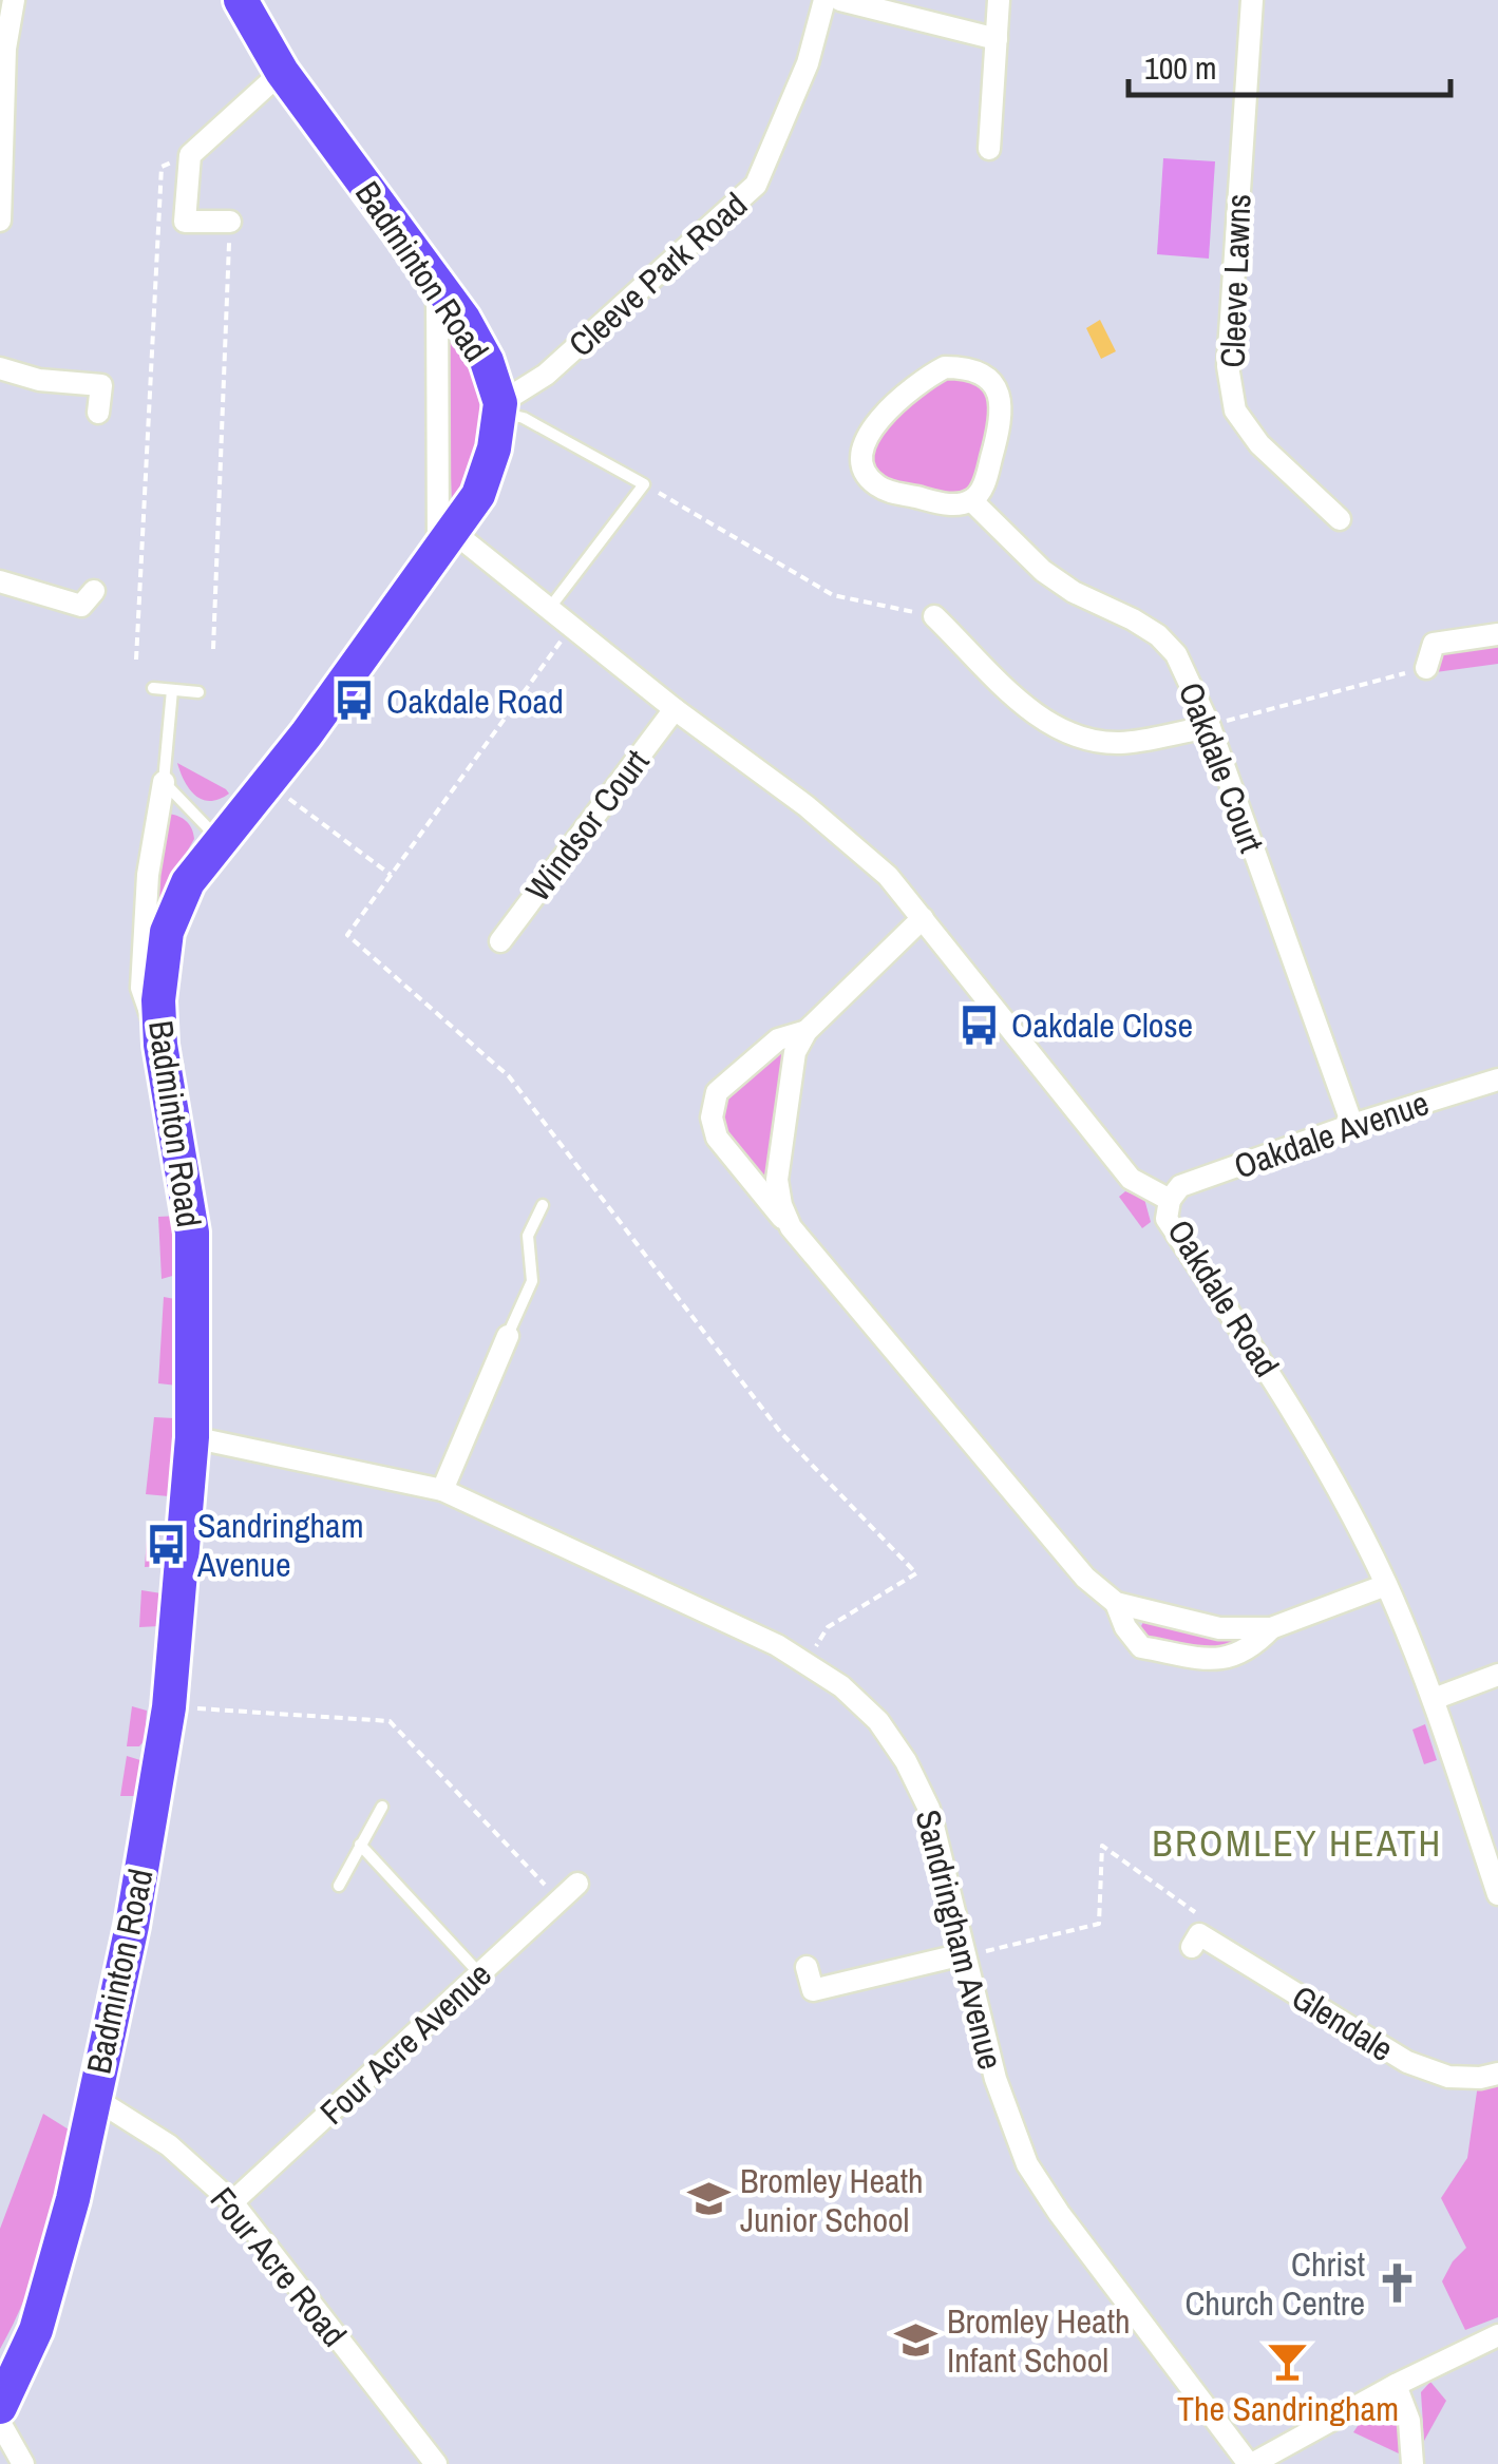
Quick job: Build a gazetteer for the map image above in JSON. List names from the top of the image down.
{
  "streets": {
    "main road": ["Badminton Road"],
    "street": [
      "Cleeve Park Road",
      "Cleeve Lawns",
      "Oakdale Court",
      "Windsor Court",
      "Oakdale Avenue",
      "Oakdale Road",
      "Sandringham Avenue",
      "Glendale",
      "Four Acre Avenue",
      "Four Acre Road"
    ]
  },
  "crossings": [
    ["Badminton Road", "Cleeve Park Road"],
    ["Badminton Road", "Oakdale Road"],
    ["Badminton Road", "Sandringham Avenue"],
    ["Badminton Road", "Four Acre Road"],
    ["Oakdale Court", "Oakdale Avenue"],
    ["Windsor Court", "Oakdale Road"],
    ["Oakdale Avenue", "Oakdale Road"],
    ["Four Acre Avenue", "Four Acre Road"]
  ],
  "districts": ["BROMLEY HEATH"],
  "places": {
    "bus stop": ["Oakdale Road", "Oakdale Close", "Sandringham Avenue"],
    "school or university": ["Bromley Heath Junior School", "Bromley Heath Infant School"],
    "church": ["Christ Church Centre"],
    "bar": ["The Sandringham"]
  },
  "scale_bar": "100 m"
}
